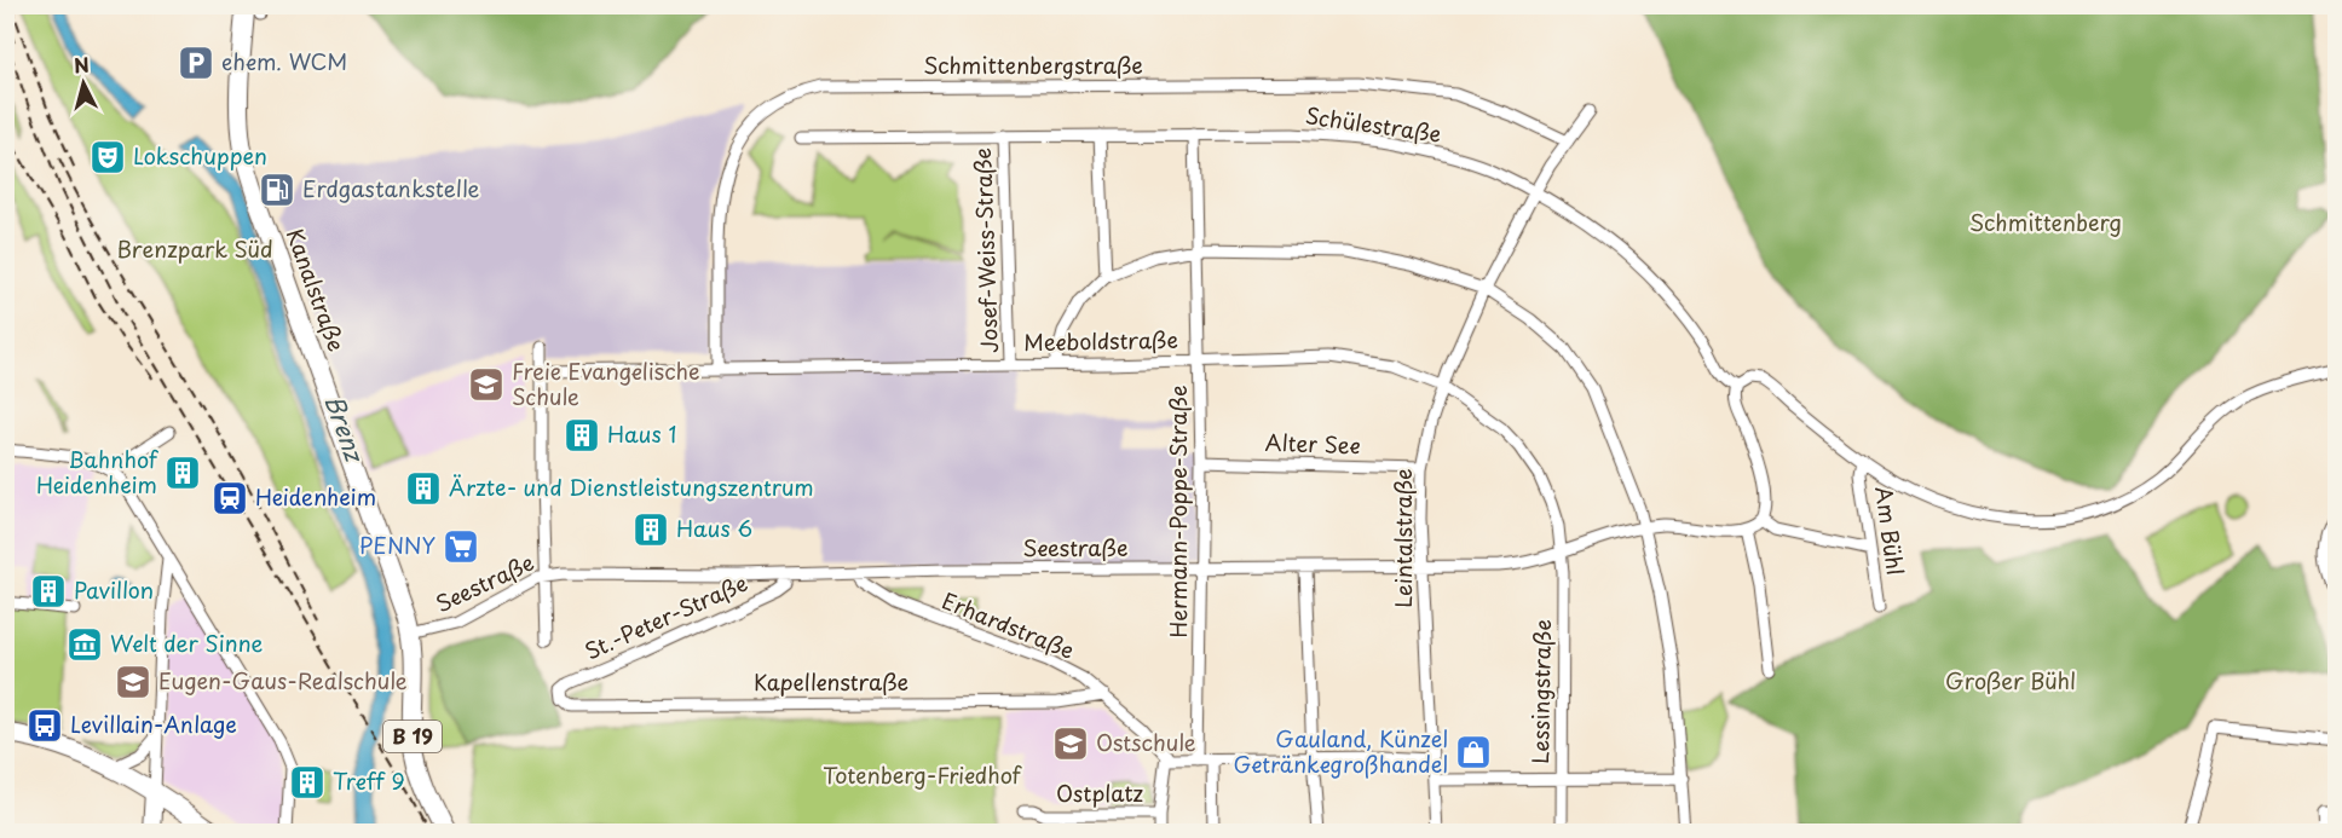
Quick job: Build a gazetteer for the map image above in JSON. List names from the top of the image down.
{
  "streets": {
    "main road": ["Kanalstraße", "B 19"],
    "street": [
      "Schmittenbergstraße",
      "Schülestraße",
      "Josef-Weiss-Straße",
      "Meeboldstraße",
      "Alter See",
      "Hermann-Poppe-Straße",
      "Am Bühl",
      "Leintalstraße",
      "Seestraße",
      "St.-Peter-Straße",
      "Erhardstraße",
      "Kapellenstraße",
      "Lessingstraße",
      "Ostplatz"
    ]
  },
  "crossings": [
    ["Schmittenbergstraße", "Meeboldstraße"],
    ["Schmittenbergstraße", "Leintalstraße"],
    ["Schülestraße", "Josef-Weiss-Straße"],
    ["Schülestraße", "Hermann-Poppe-Straße"],
    ["Schülestraße", "Leintalstraße"],
    ["Josef-Weiss-Straße", "Meeboldstraße"],
    ["Kanalstraße", "Seestraße"],
    ["Meeboldstraße", "Hermann-Poppe-Straße"],
    ["Meeboldstraße", "Leintalstraße"],
    ["Meeboldstraße", "Seestraße"],
    ["Meeboldstraße", "Lessingstraße"],
    ["Alter See", "Hermann-Poppe-Straße"],
    ["Alter See", "Leintalstraße"],
    ["Hermann-Poppe-Straße", "Seestraße"],
    ["Leintalstraße", "Seestraße"],
    ["Seestraße", "St.-Peter-Straße"],
    ["Seestraße", "Erhardstraße"],
    ["Seestraße", "Lessingstraße"],
    ["St.-Peter-Straße", "Kapellenstraße"],
    ["Erhardstraße", "Kapellenstraße"],
    ["Erhardstraße", "Ostplatz"]
  ],
  "water": ["Brenz"],
  "parks": [
    "Schmittenberg",
    "Brenzpark Süd",
    "Großer Bühl",
    "Totenberg-Friedhof"
  ],
  "places": {
    "parking": ["ehem. WCM"],
    "theatre": ["Lokschuppen"],
    "fuel station": ["Erdgastankstelle"],
    "school or university": ["Freie Evangelische Schule", "Eugen-Gaus-Realschule", "Ostschule"],
    "building": [
      "Haus 1",
      "Bahnhof Heidenheim",
      "Ärzte- und Dienstleistungszentrum",
      "Haus 6",
      "Pavillon",
      "Treff 9"
    ],
    "station": ["Heidenheim"],
    "supermarket": ["PENNY"],
    "museum": ["Welt der Sinne"],
    "bus stop": ["Levillain-Anlage"],
    "shop": ["Gauland, Künzel Getränkegroßhandel"]
  },
  "north": "top"
}
